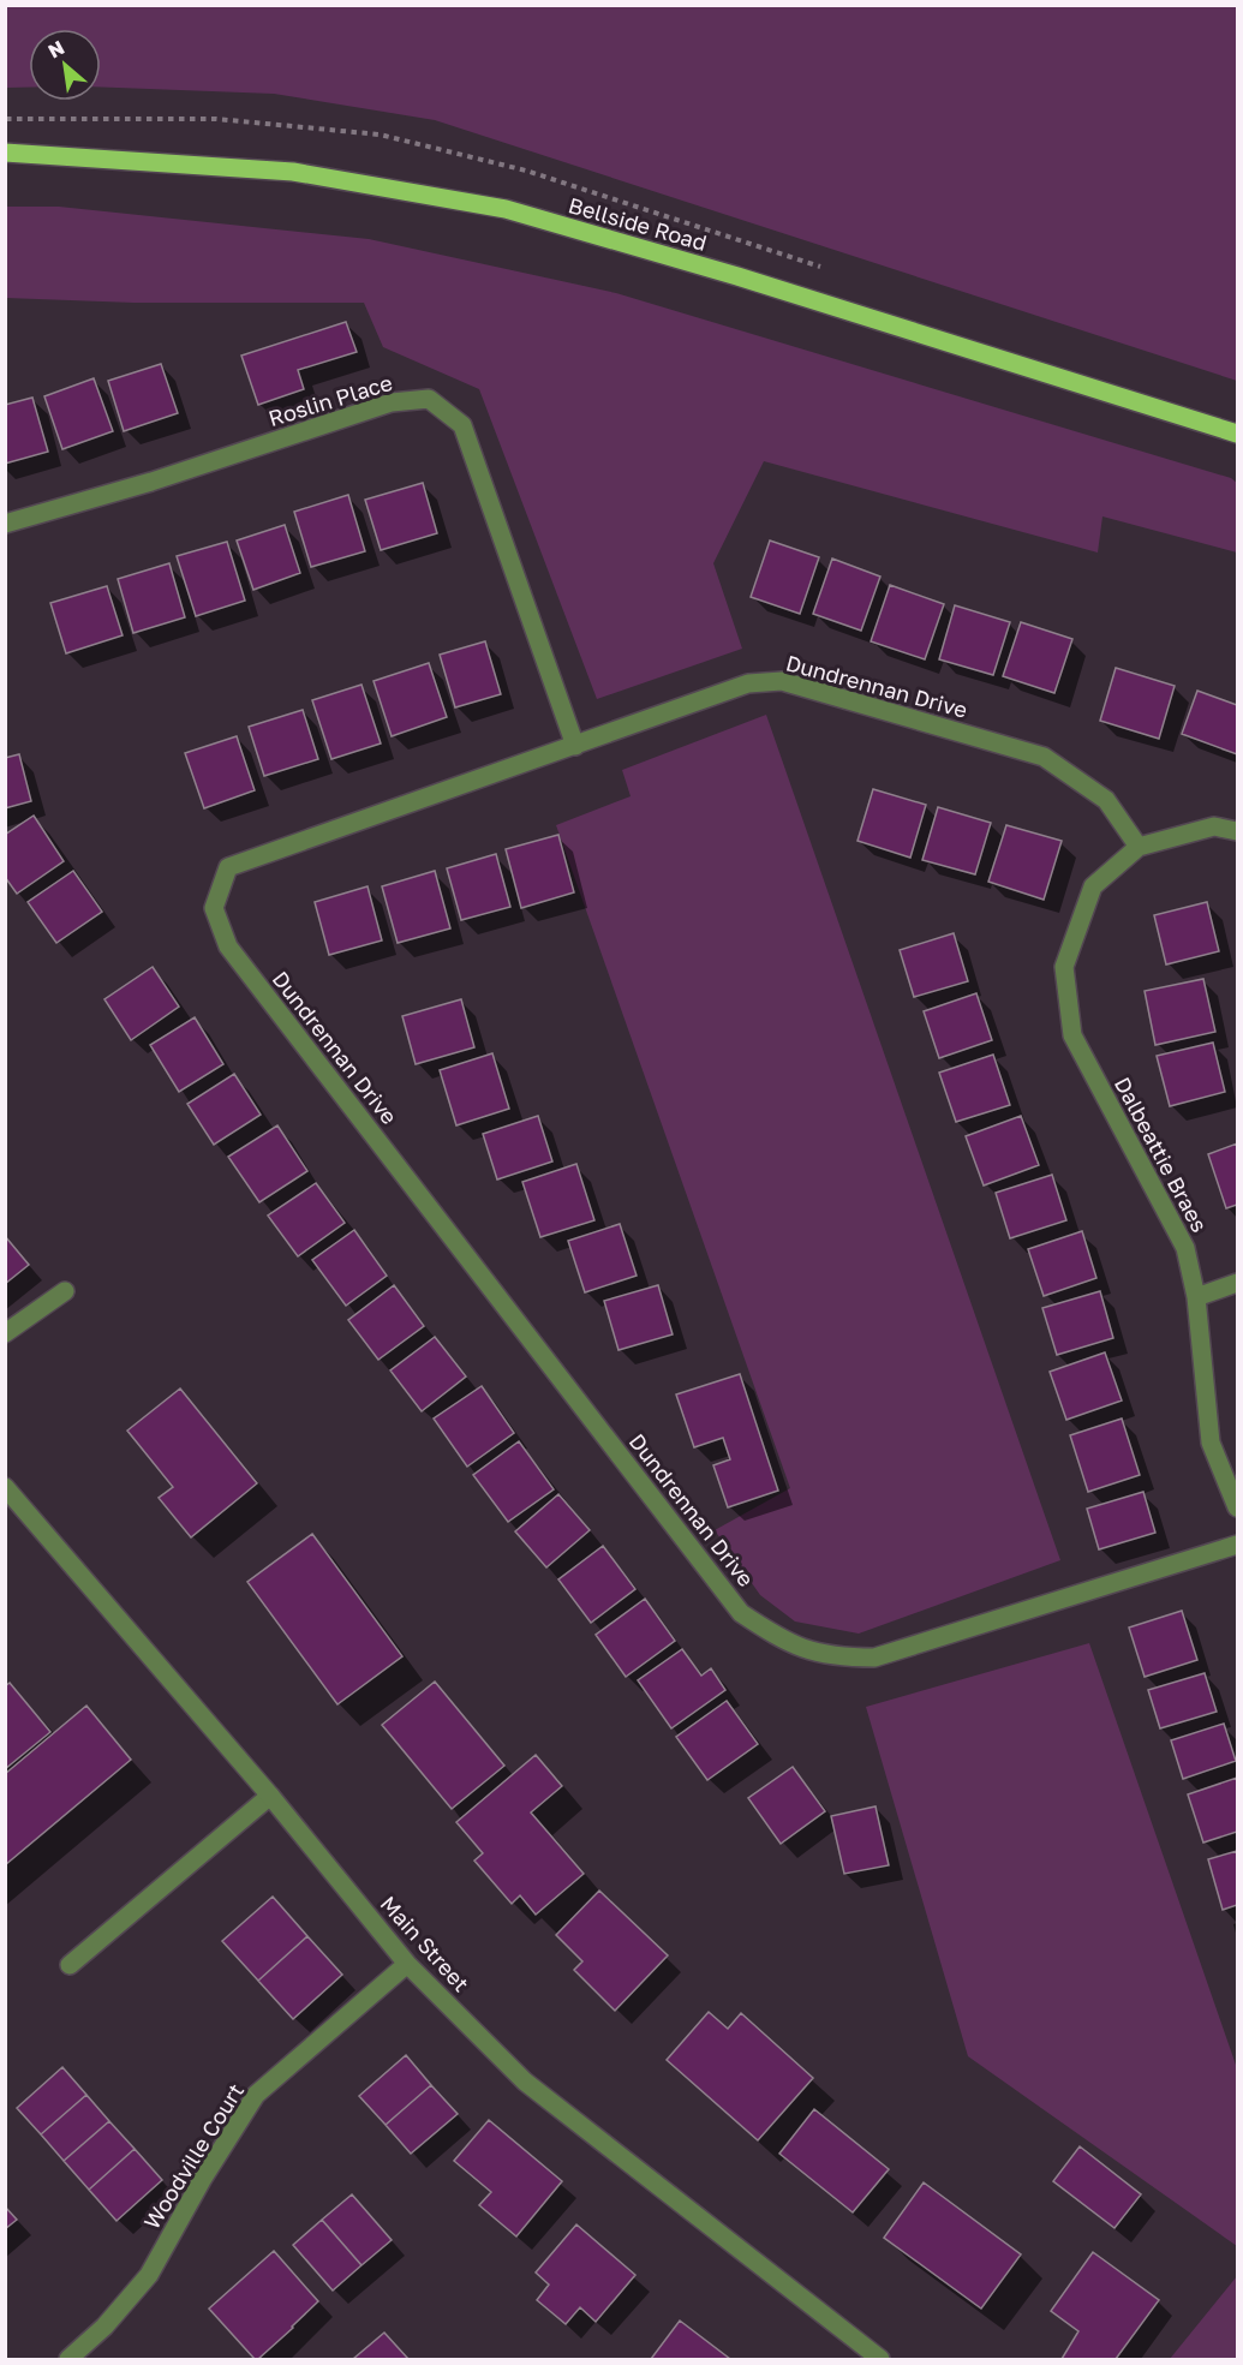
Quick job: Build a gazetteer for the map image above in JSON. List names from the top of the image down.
{
  "streets": {
    "main road": ["Bellside Road"],
    "street": [
      "Roslin Place",
      "Dundrennan Drive",
      "Dalbeattie Braes",
      "Main Street",
      "Woodville Court"
    ]
  },
  "crossings": [
    ["Roslin Place", "Dundrennan Drive"],
    ["Dundrennan Drive", "Dalbeattie Braes"],
    ["Main Street", "Woodville Court"]
  ],
  "north": "top left"
}
